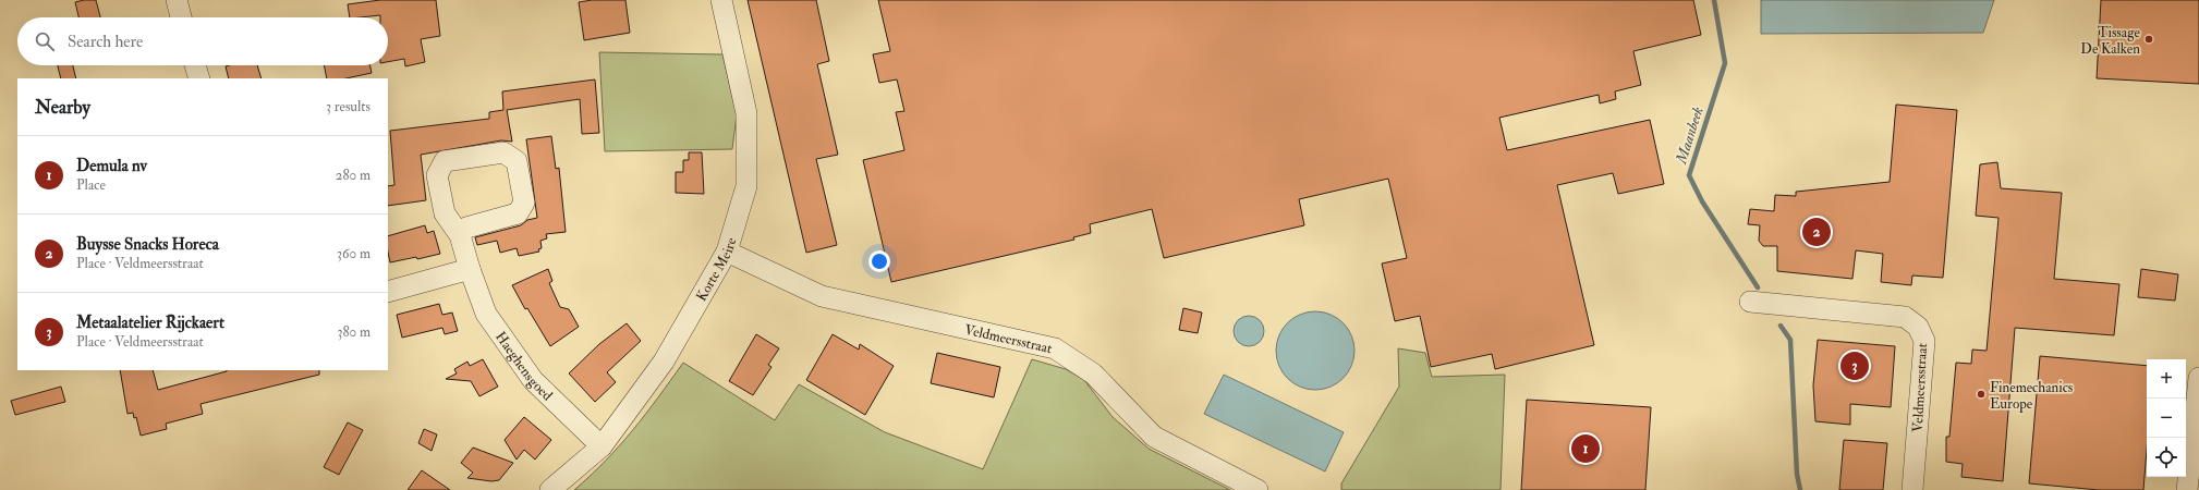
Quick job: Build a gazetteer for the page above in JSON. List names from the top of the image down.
{
  "streets": {
    "street": ["Korte Meire", "Veldmeersstraat", "Haeghensgoed"]
  },
  "crossings": [
    ["Korte Meire", "Veldmeersstraat"],
    ["Korte Meire", "Haeghensgoed"]
  ],
  "water": ["Maanbeek"],
  "places": ["Tissage De Kalken", "Finemechanics Europe"],
  "page": {
    "search": "Search here",
    "heading": ["Nearby", "3 results"],
    "list": [
      {
        "mark": "1",
        "name": "Demula nv",
        "note": "Place",
        "value": "280 m"
      },
      {
        "mark": "2",
        "name": "Buysse Snacks Horeca",
        "note": "Place · Veldmeersstraat",
        "value": "360 m"
      },
      {
        "mark": "3",
        "name": "Metaalatelier Rijckaert",
        "note": "Place · Veldmeersstraat",
        "value": "380 m"
      }
    ],
    "pins": ["2", "3", "1"],
    "map_buttons": ["+", "−"]
  }
}
